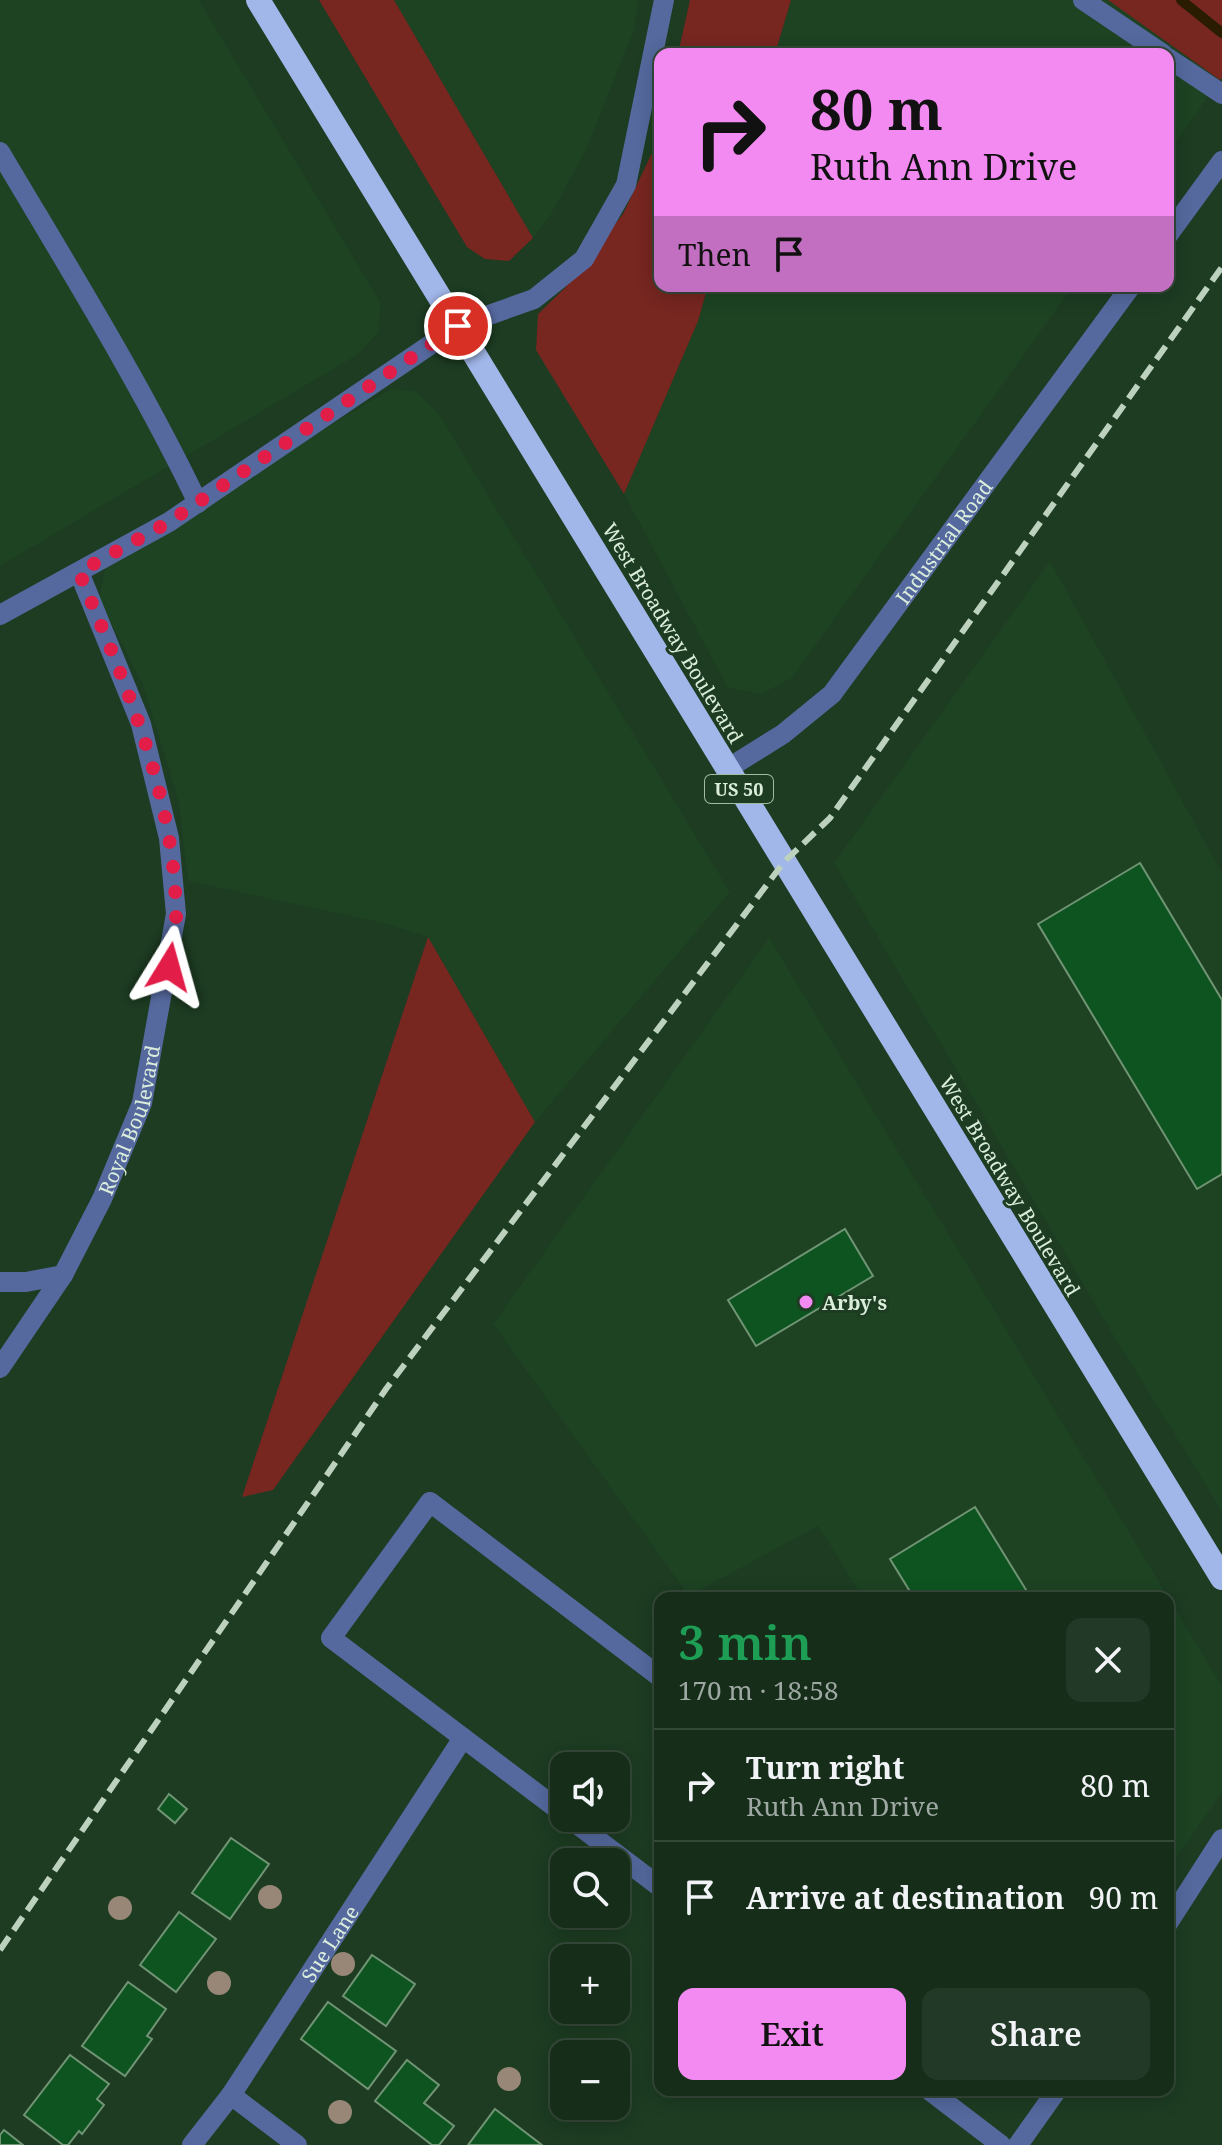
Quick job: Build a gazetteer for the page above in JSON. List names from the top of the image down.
{
  "streets": {
    "highway": ["West Broadway Boulevard", "US 50"],
    "street": ["Industrial Road", "Royal Boulevard", "Sue Lane"]
  },
  "crossings": [
    ["Industrial Road", "West Broadway Boulevard"]
  ],
  "places": ["Arby's"],
  "page": {
    "turn": ["80 m", "Ruth Ann Drive"],
    "then": "Then",
    "heading": ["3 min", "170 m · 18:58"],
    "list": [
      {
        "name": "Turn right",
        "note": "Ruth Ann Drive",
        "value": "80 m"
      },
      {
        "name": "Arrive at destination",
        "value": "90 m"
      }
    ],
    "map_buttons": ["+", "−"],
    "buttons": ["Exit", "Share"]
  }
}
